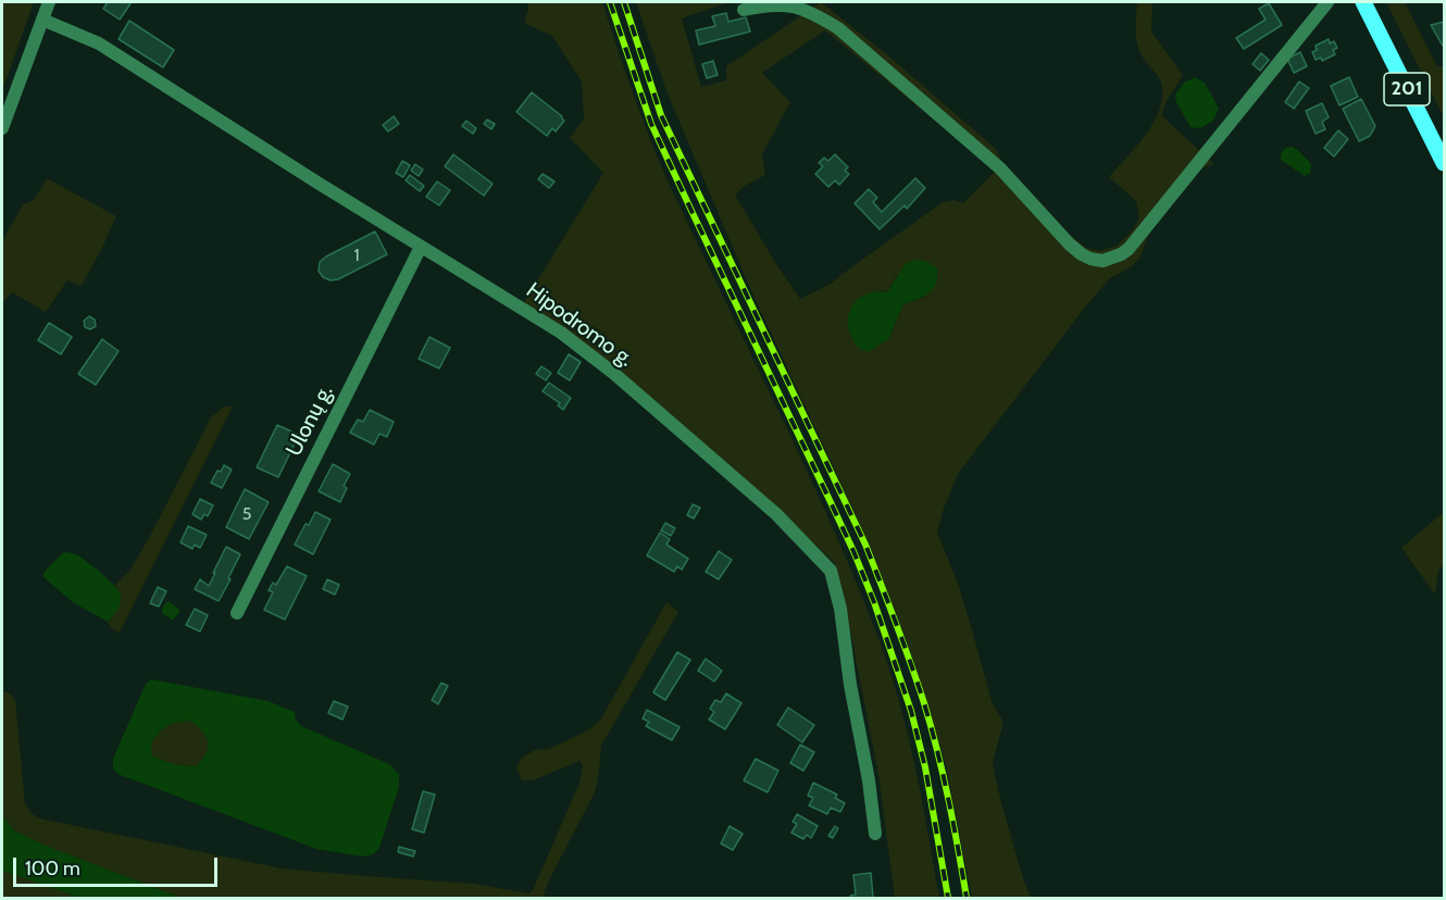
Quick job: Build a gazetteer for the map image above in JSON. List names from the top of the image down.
{
  "streets": {
    "main road": ["201"],
    "street": ["Hipodromo g.", "Ulonų g."]
  },
  "crossings": [
    ["Hipodromo g.", "Ulonų g."]
  ],
  "house_numbers": ["1", "5"],
  "scale_bar": "100 m"
}
